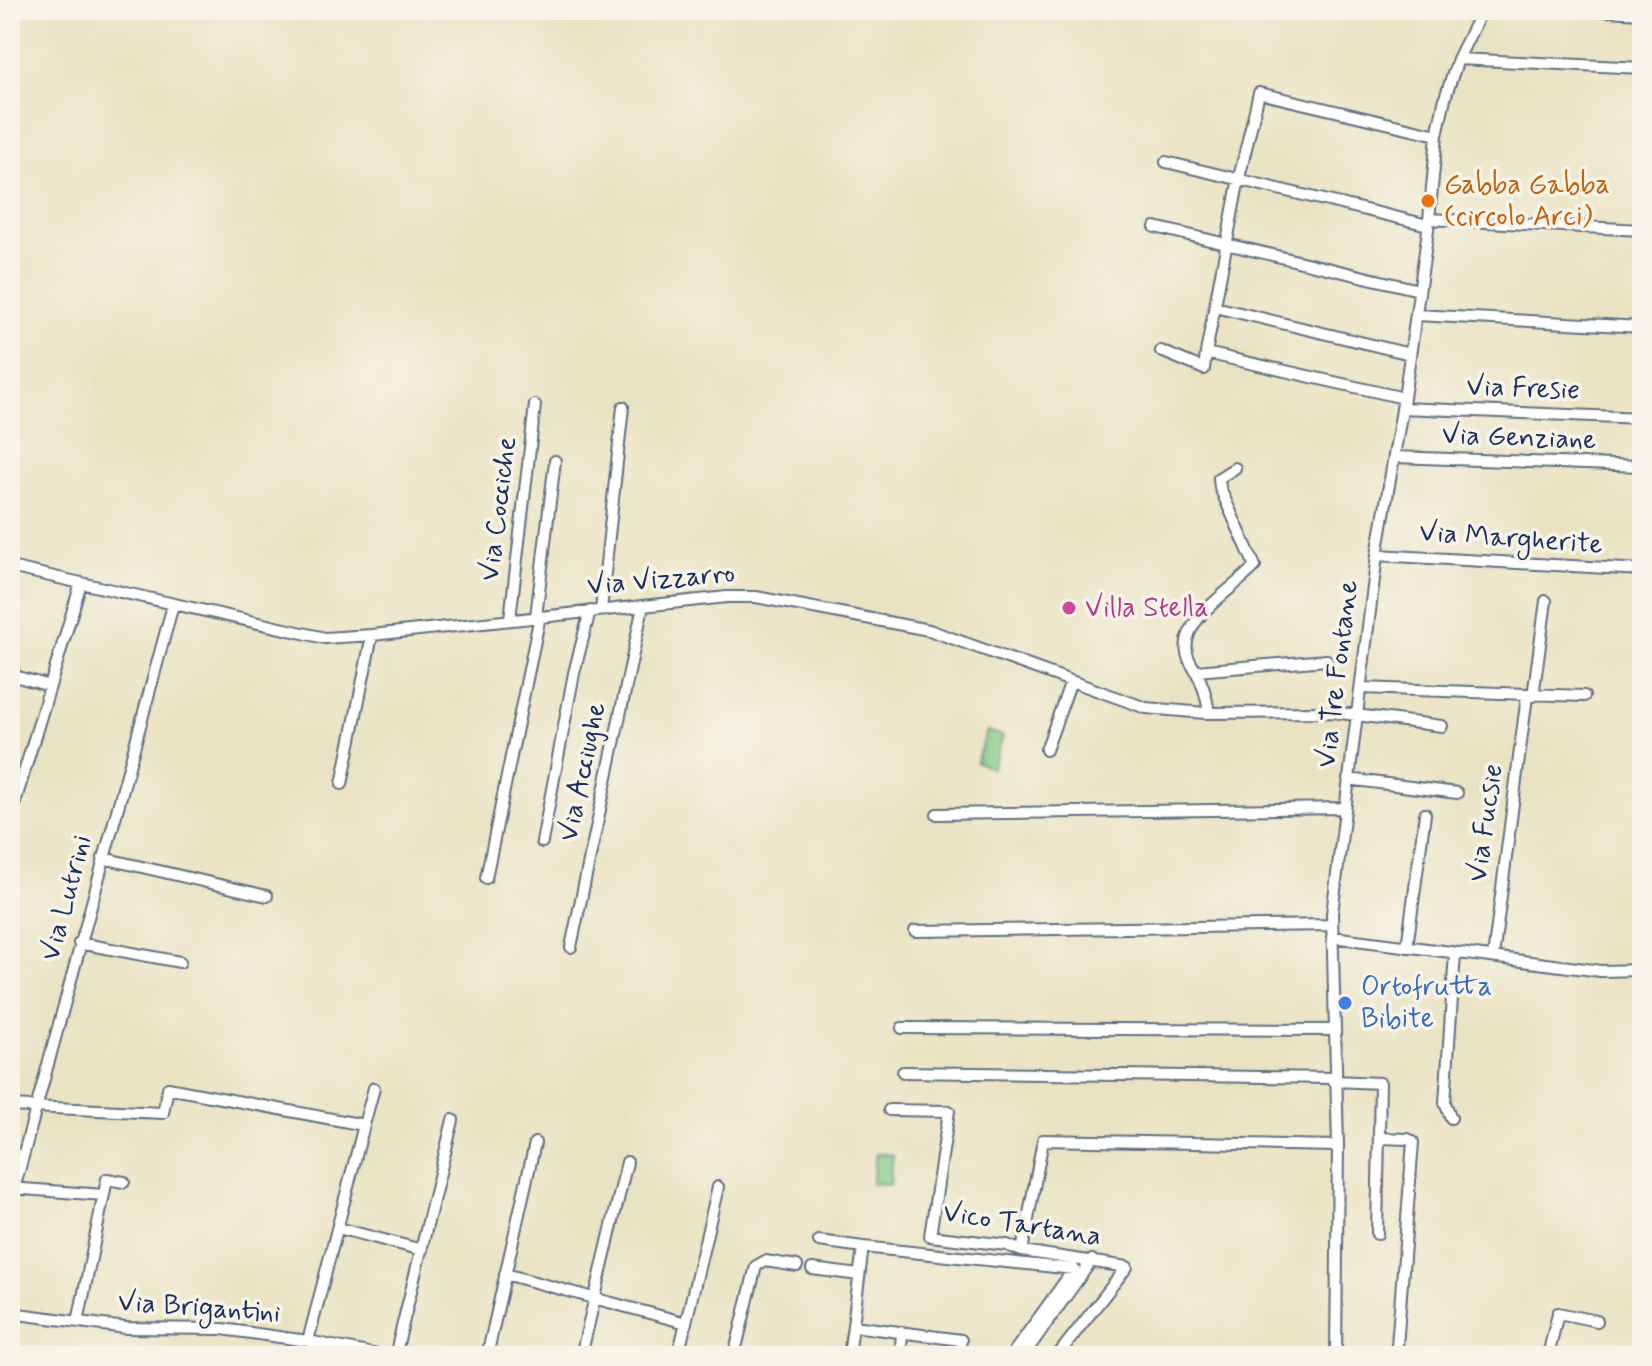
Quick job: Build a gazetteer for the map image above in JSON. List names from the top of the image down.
{
  "streets": {
    "street": [
      "Via Fresie",
      "Via Genziane",
      "Via Cocciche",
      "Via Margherite",
      "Via Vizzarro",
      "Via Tre Fontane",
      "Via Acciughe",
      "Via Fucsie",
      "Via Lutrini",
      "Vico Tartana",
      "Via Brigantini"
    ]
  },
  "crossings": [
    ["Via Fresie", "Via Tre Fontane"],
    ["Via Genziane", "Via Tre Fontane"],
    ["Via Cocciche", "Via Vizzarro"],
    ["Via Margherite", "Via Tre Fontane"],
    ["Via Vizzarro", "Via Tre Fontane"],
    ["Via Vizzarro", "Via Acciughe"],
    ["Via Vizzarro", "Via Lutrini"]
  ],
  "places": ["Gabba Gabba (circolo Arci)", "Villa Stella", "Ortofrutta Bibite"]
}
